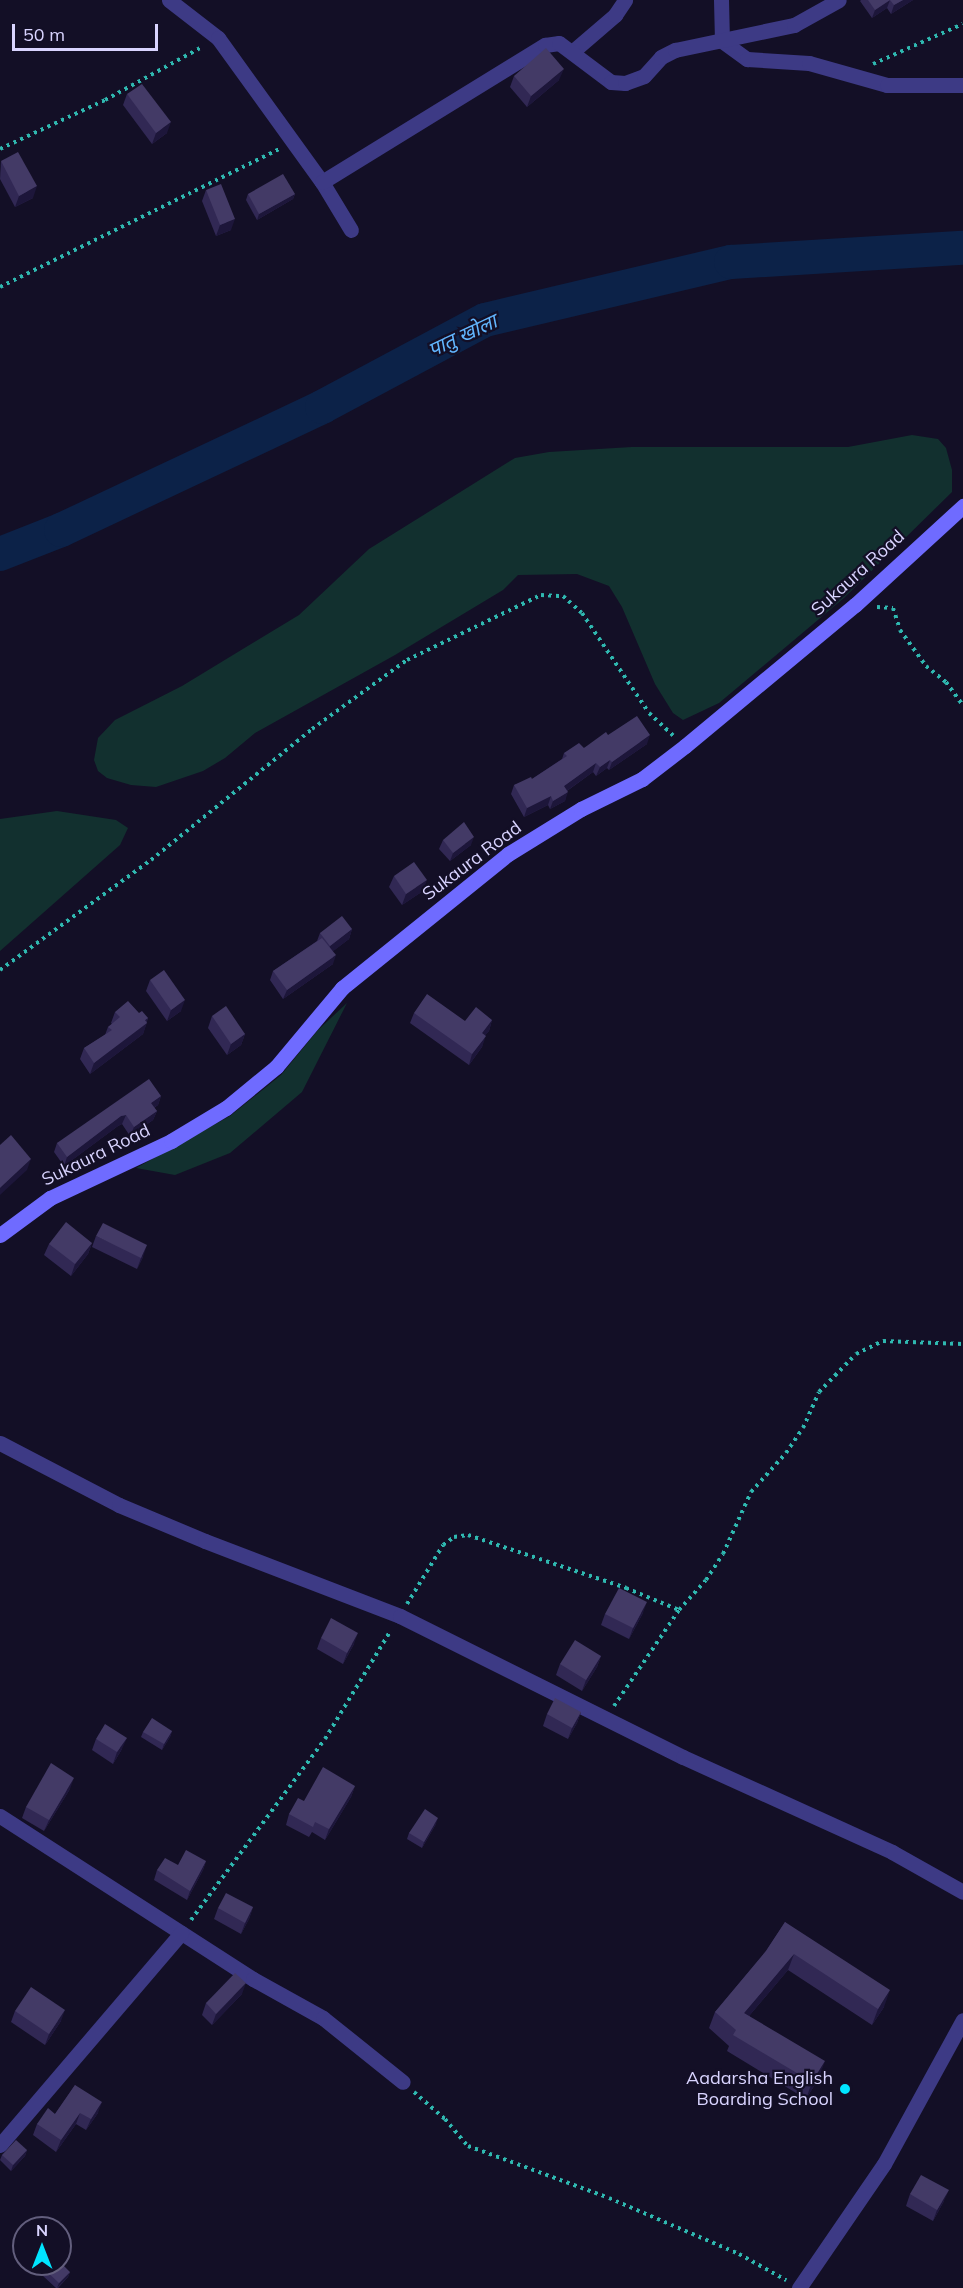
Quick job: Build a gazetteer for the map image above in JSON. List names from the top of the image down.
{
  "streets": {
    "street": ["Sukaura Road"]
  },
  "water": ["पातु खोला"],
  "places": ["Aadarsha English Boarding School"],
  "scale_bar": "50 m",
  "north": "top"
}
